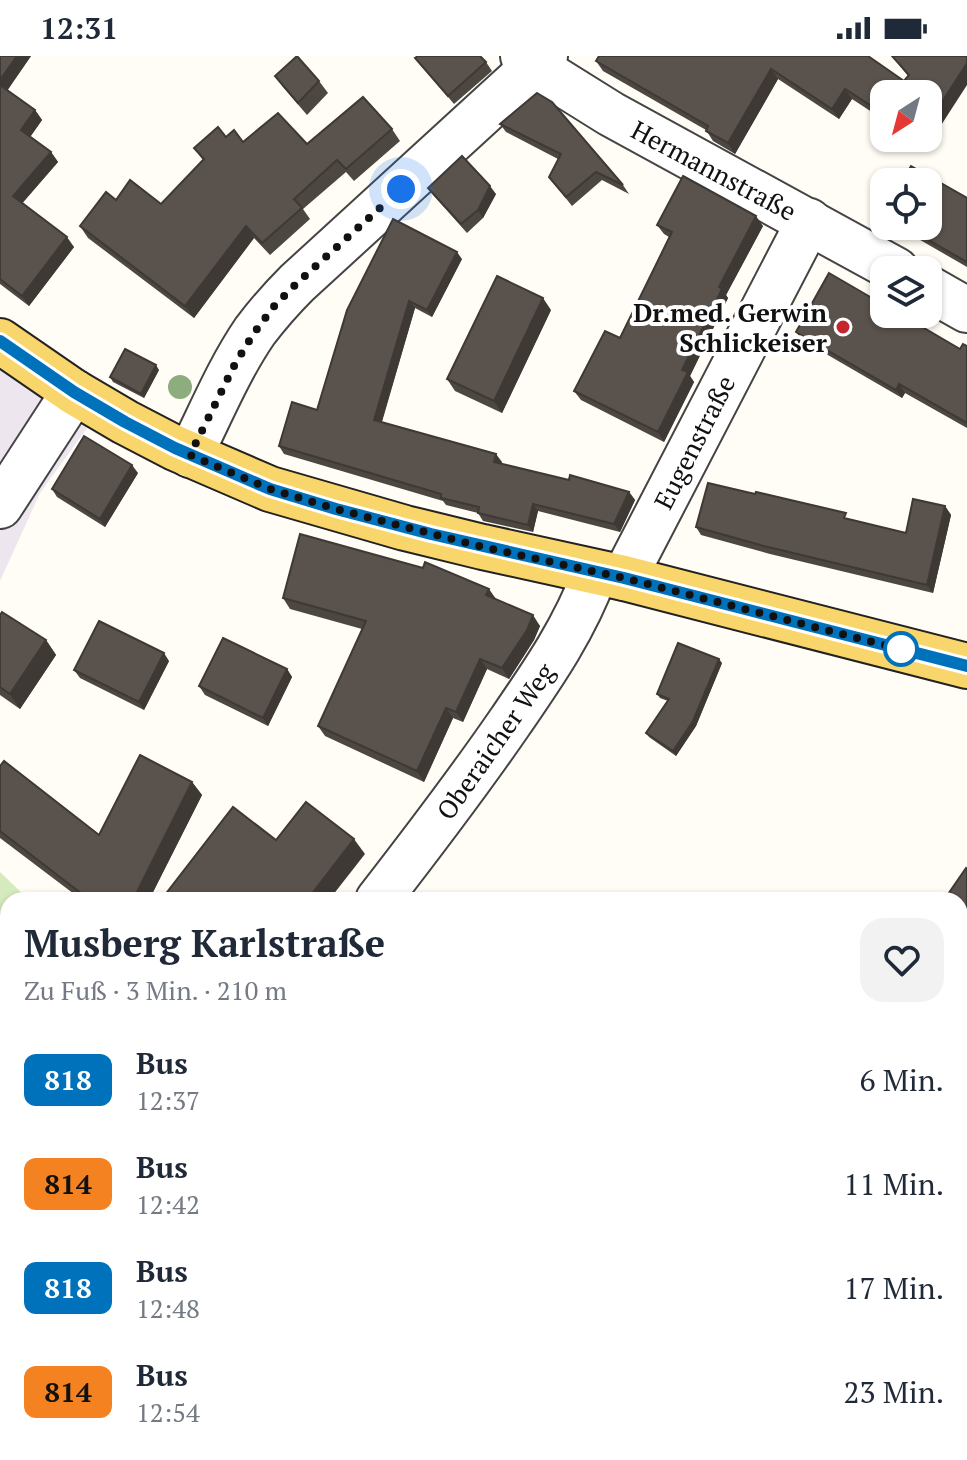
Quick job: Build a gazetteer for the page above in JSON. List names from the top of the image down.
{
  "streets": {
    "street": ["Hermannstraße", "Eugenstraße", "Oberaicher Weg"]
  },
  "crossings": [
    ["Hermannstraße", "Eugenstraße"],
    ["Eugenstraße", "Oberaicher Weg"]
  ],
  "places": ["Dr.med. Gerwin Schlickeiser"],
  "lines": ["bus line 818"],
  "north": "bottom left",
  "page": {
    "status": "12:31",
    "heading": ["Musberg Karlstraße", "Zu Fuß · 3 Min. · 210 m"],
    "list": [
      {
        "mark": "818",
        "name": "Bus",
        "note": "12:37",
        "value": "6 Min."
      },
      {
        "mark": "814",
        "name": "Bus",
        "note": "12:42",
        "value": "11 Min."
      },
      {
        "mark": "818",
        "name": "Bus",
        "note": "12:48",
        "value": "17 Min."
      },
      {
        "mark": "814",
        "name": "Bus",
        "note": "12:54",
        "value": "23 Min."
      }
    ]
  }
}
